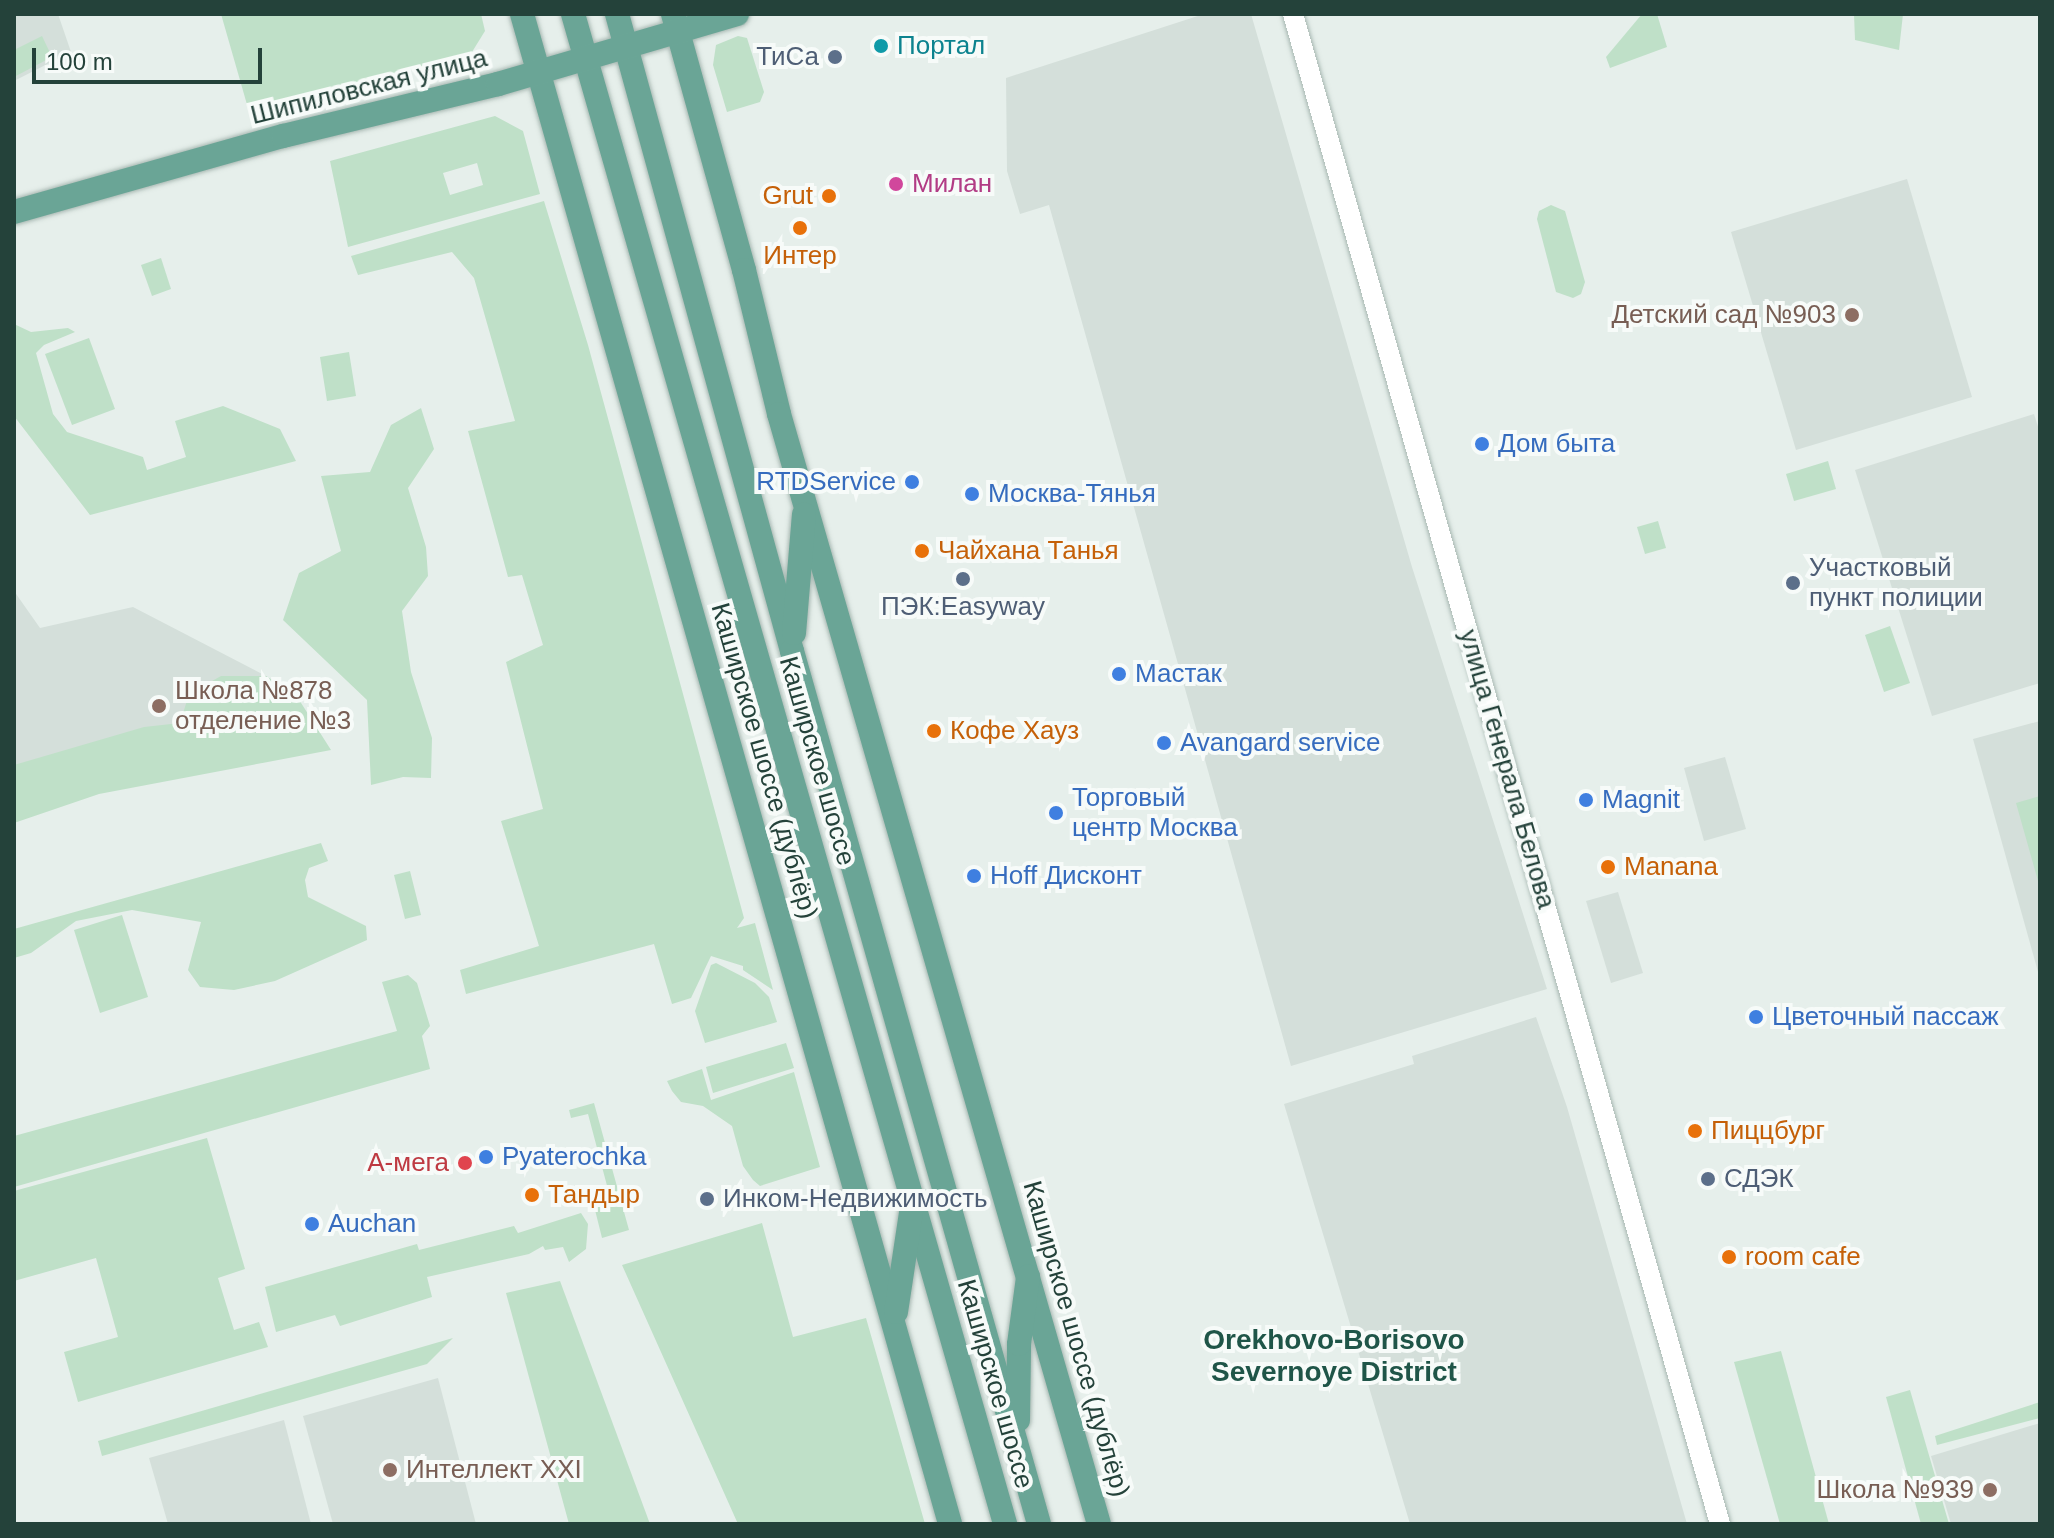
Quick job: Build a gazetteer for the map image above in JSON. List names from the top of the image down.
{
  "streets": {
    "main road": ["Шипиловская улица", "Каширское шоссе (дублёр)", "Каширское шоссе"],
    "street": ["улица Генерала Белова"]
  },
  "crossings": [
    ["Шипиловская улица", "Каширское шоссе (дублёр)"],
    ["Шипиловская улица", "Каширское шоссе"]
  ],
  "districts": ["Orekhovo-Borisovo Severnoye District"],
  "places": [
    "Портал",
    "ТиСа",
    "Милан",
    "Grut",
    "Интер",
    "Детский сад №903",
    "Дом быта",
    "RTDService",
    "Москва-Тянья",
    "Чайхана Танья",
    "ПЭК:Easyway",
    "Участковый пункт полиции",
    "Мастак",
    "Школа №878 отделение №3",
    "Кофе Хауз",
    "Avangard service",
    "Magnit",
    "Торговый центр Москва",
    "Manana",
    "Hoff Дисконт",
    "Цветочный пассаж",
    "Пиццбург",
    "Pyaterochka",
    "А-мега",
    "СДЭК",
    "Тандыр",
    "Инком-Недвижимость",
    "Auchan",
    "room cafe",
    "Интеллект XXI",
    "Школа №939"
  ],
  "scale_bar": "100 m"
}
